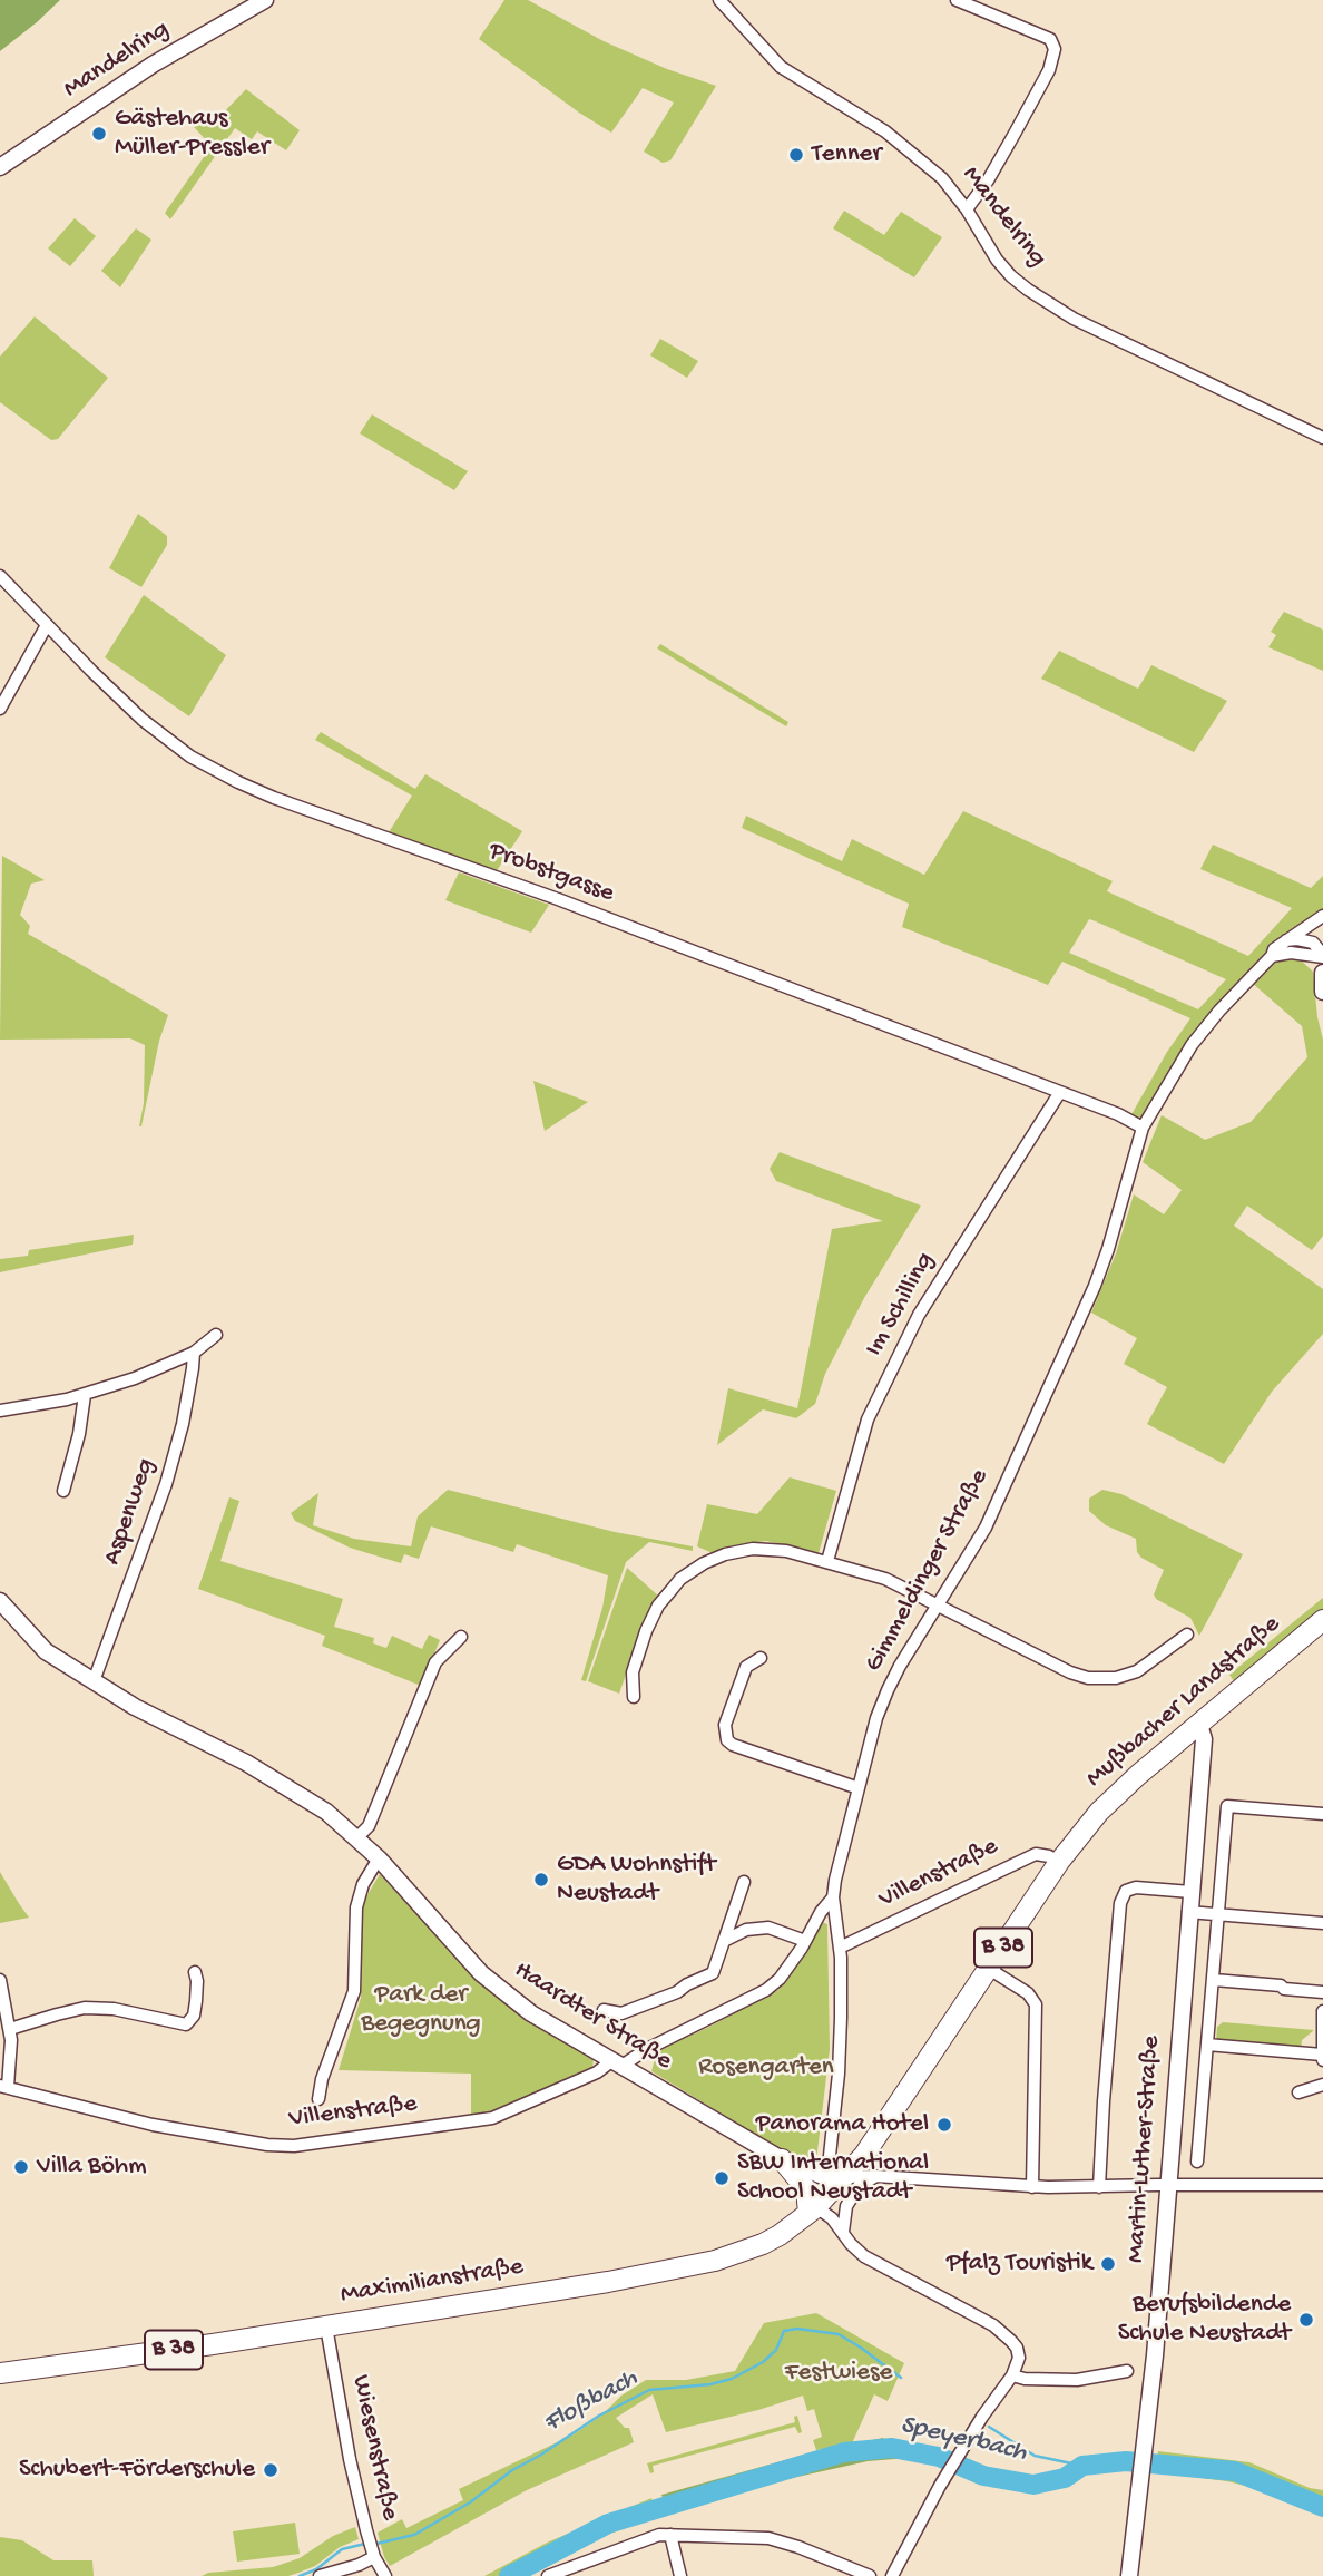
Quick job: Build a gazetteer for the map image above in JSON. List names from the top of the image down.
{
  "streets": {
    "main road": ["Mußbacher Landstraße", "B 38", "Maximilianstraße"],
    "street": [
      "Mandelring",
      "Probstgasse",
      "Im Schilling",
      "Aspenweg",
      "Gimmeldinger Straße",
      "Villenstraße",
      "Haardter Straße",
      "Martin-Luther-Straße",
      "Wiesenstraße"
    ]
  },
  "crossings": [
    ["Probstgasse", "Im Schilling"],
    ["Probstgasse", "Gimmeldinger Straße"],
    ["Aspenweg", "Haardter Straße"],
    ["Gimmeldinger Straße", "Mußbacher Landstraße"],
    ["Gimmeldinger Straße", "Villenstraße"],
    ["Gimmeldinger Straße", "Haardter Straße"],
    ["Gimmeldinger Straße", "Maximilianstraße"],
    ["Mußbacher Landstraße", "Villenstraße"],
    ["Mußbacher Landstraße", "Haardter Straße"],
    ["Mußbacher Landstraße", "Martin-Luther-Straße"],
    ["Mußbacher Landstraße", "Maximilianstraße"],
    ["Villenstraße", "Haardter Straße"],
    ["Haardter Straße", "Maximilianstraße"],
    ["Maximilianstraße", "Wiesenstraße"]
  ],
  "water": ["Floßbach", "Speyerbach"],
  "parks": ["Park der Begegnung", "Rosengarten", "Festwiese"],
  "places": [
    "Gästehaus Müller-Pressler",
    "Tenner",
    "GDA Wohnstift Neustadt",
    "Panorama Hotel",
    "Villa Böhm",
    "SBW International School Neustadt",
    "Pfalz Touristik",
    "Berufsbildende Schule Neustadt",
    "Schubert-Förderschule"
  ]
}
